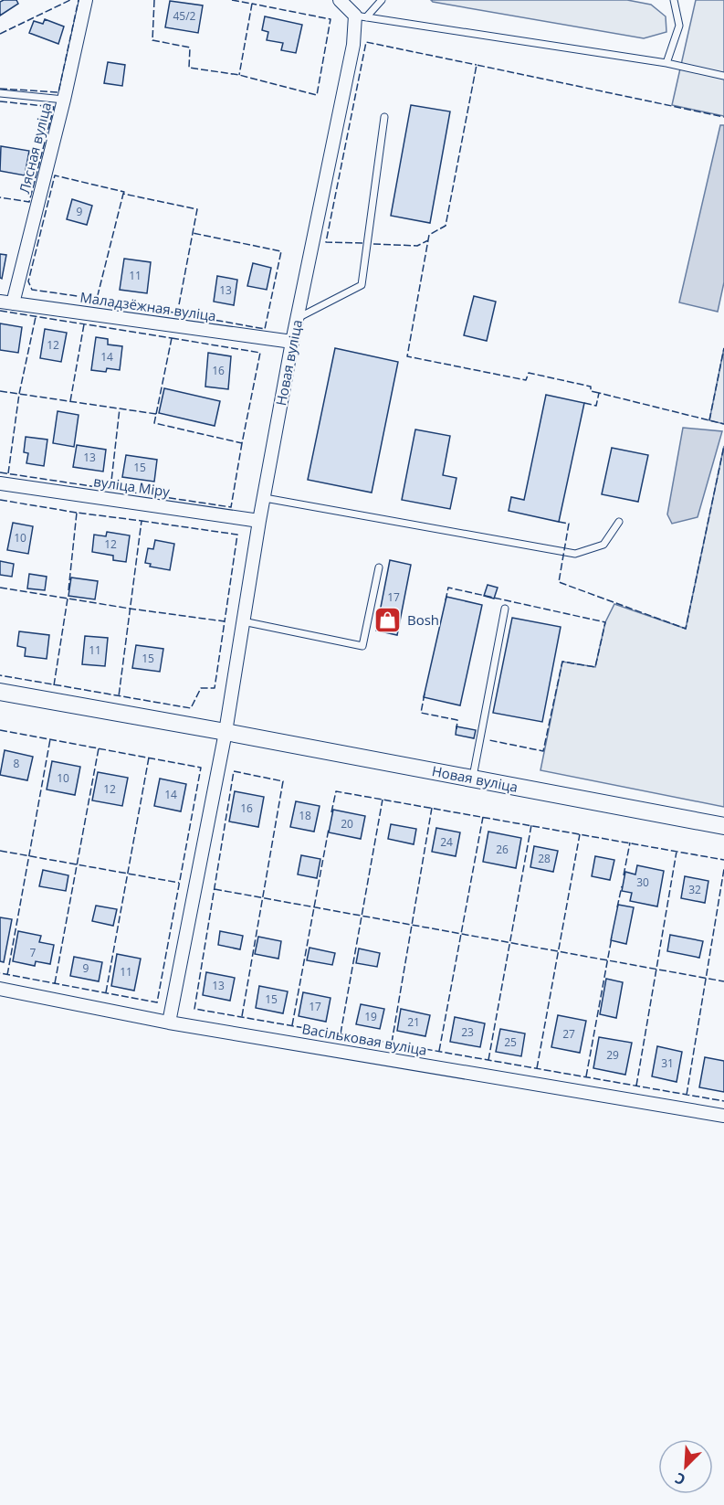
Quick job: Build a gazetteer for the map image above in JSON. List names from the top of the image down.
{
  "streets": {
    "street": [
      "Лясная вуліца",
      "Маладзёжная вуліца",
      "Новая вуліца",
      "вуліца Міру",
      "Васільковая вуліца"
    ]
  },
  "crossings": [
    ["Лясная вуліца", "Маладзёжная вуліца"],
    ["Маладзёжная вуліца", "Новая вуліца"],
    ["Новая вуліца", "вуліца Міру"]
  ],
  "places": {
    "shop": ["Bosh"]
  },
  "house_numbers": [
    "45/2",
    "9",
    "11",
    "13",
    "12",
    "14",
    "16",
    "13",
    "15",
    "10",
    "12",
    "17",
    "11",
    "15",
    "8",
    "10",
    "12",
    "14",
    "16",
    "18",
    "20",
    "24",
    "26",
    "28",
    "30",
    "32",
    "7",
    "9",
    "11",
    "13",
    "15",
    "17",
    "19",
    "21",
    "23",
    "27",
    "25",
    "29",
    "31"
  ],
  "north": "bottom left"
}
